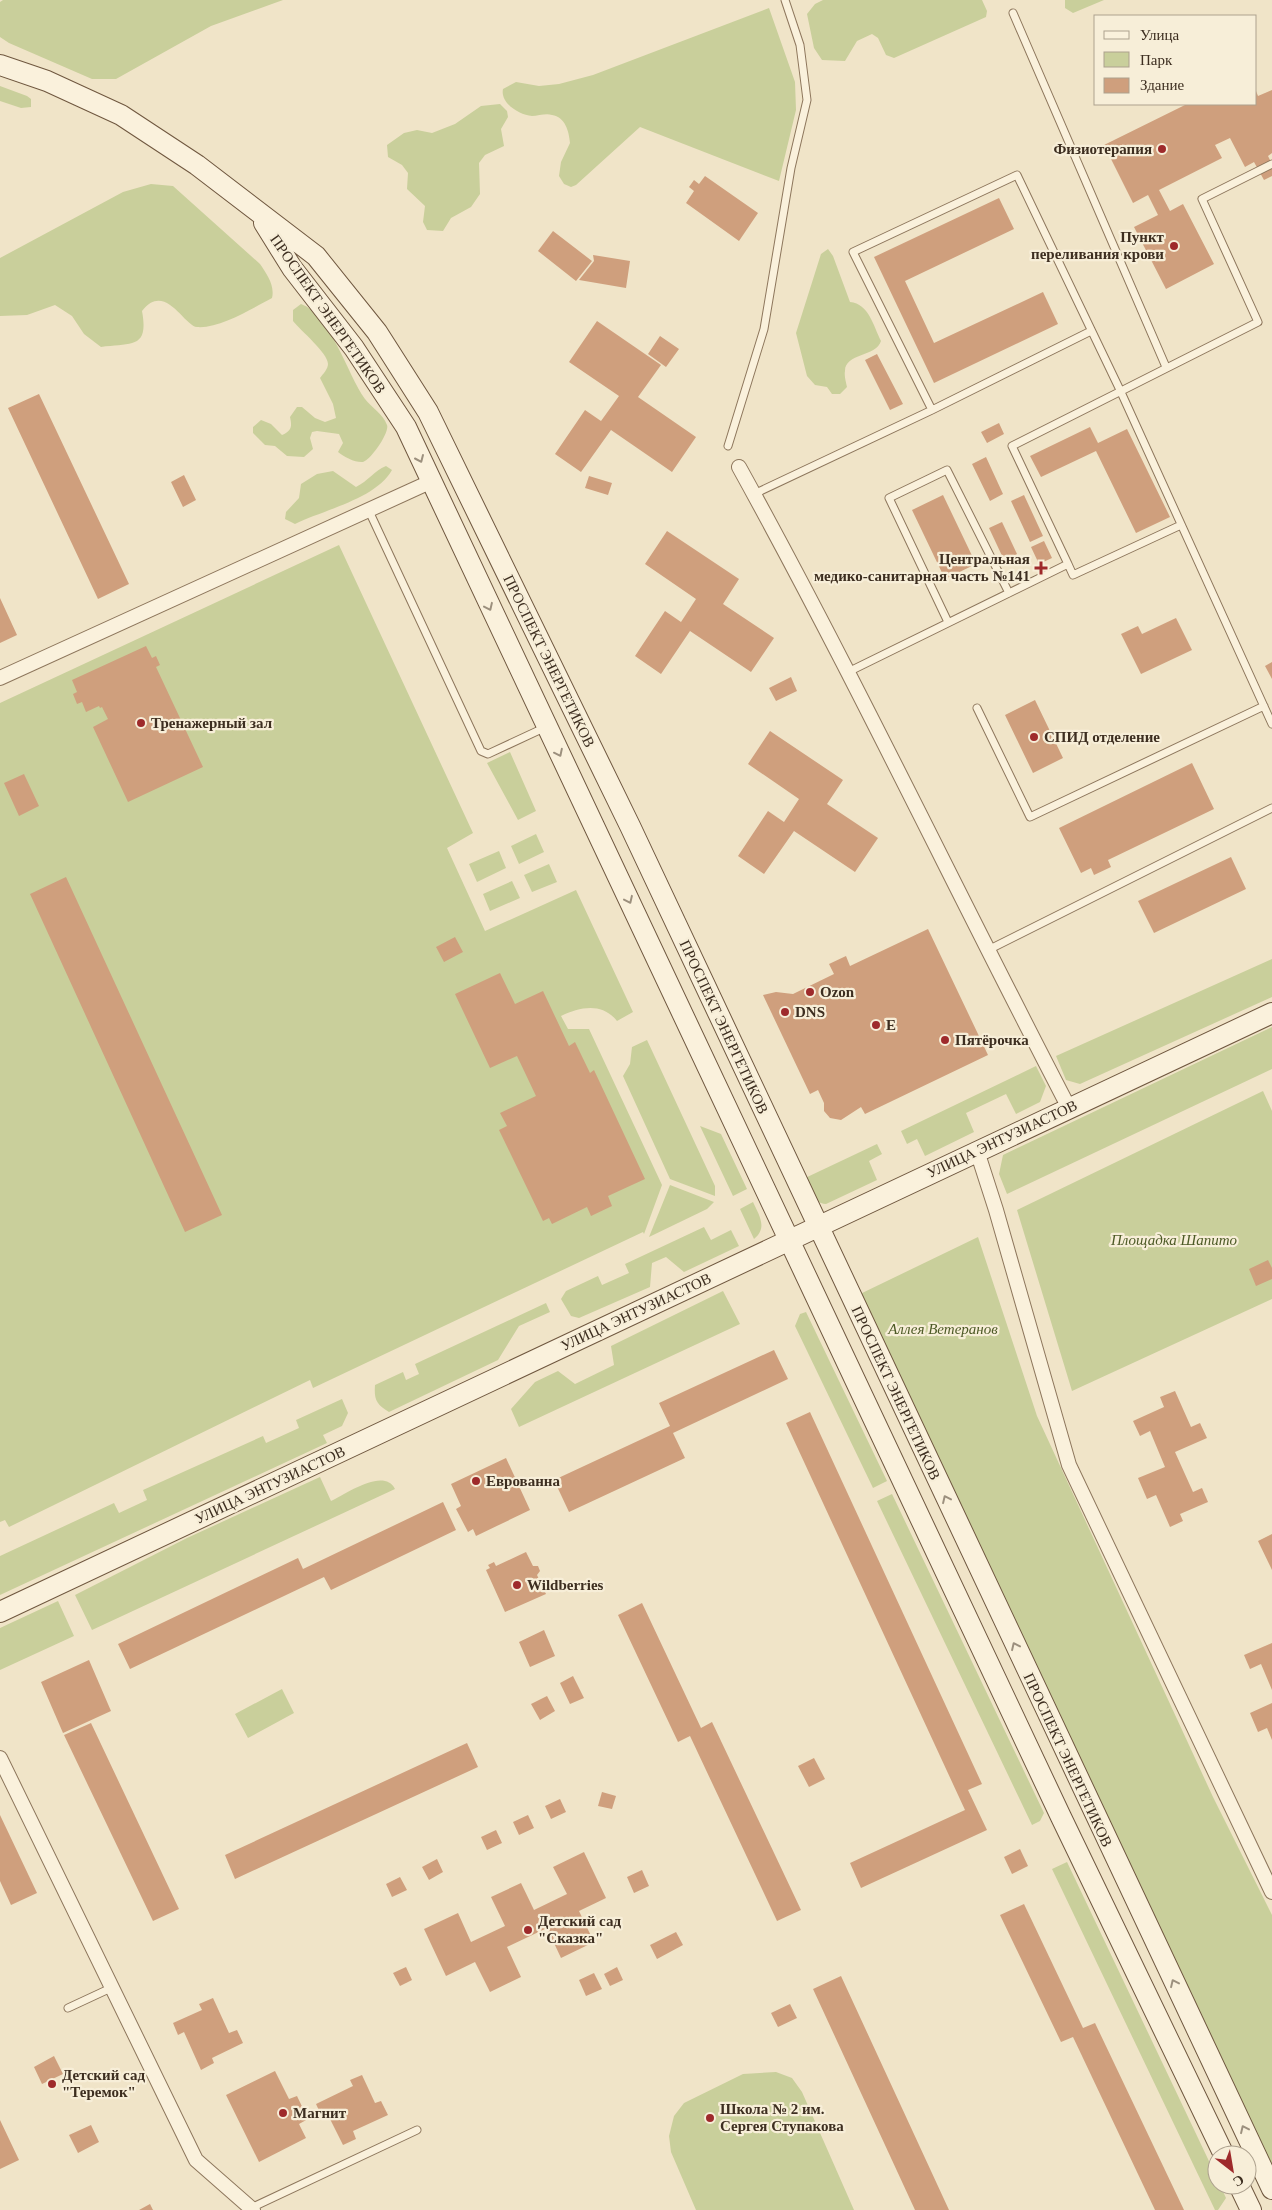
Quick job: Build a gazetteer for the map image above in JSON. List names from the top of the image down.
{
  "streets": {
    "main road": ["ПРОСПЕКТ ЭНЕРГЕТИКОВ", "УЛИЦА ЭНТУЗИАСТОВ"]
  },
  "crossings": [
    ["ПРОСПЕКТ ЭНЕРГЕТИКОВ", "УЛИЦА ЭНТУЗИАСТОВ"]
  ],
  "parks": ["Площадка Шапито", "Аллея Ветеранов"],
  "places": {
    "other": [
      "Физиотерапия",
      "Пункт переливания крови",
      "Тренажерный зал",
      "СПИД отделение",
      "Ozon",
      "DNS",
      "Е",
      "Пятёрочка",
      "Еврованна",
      "Wildberries",
      "Детский сад \"Сказка\"",
      "Детский сад \"Теремок\"",
      "Магнит",
      "Школа № 2 им. Сергея Ступакова"
    ],
    "health": ["Центральная медико-санитарная часть №141"]
  },
  "legend": ["Улица", "Парк", "Здание"],
  "north": "bottom right"
}
